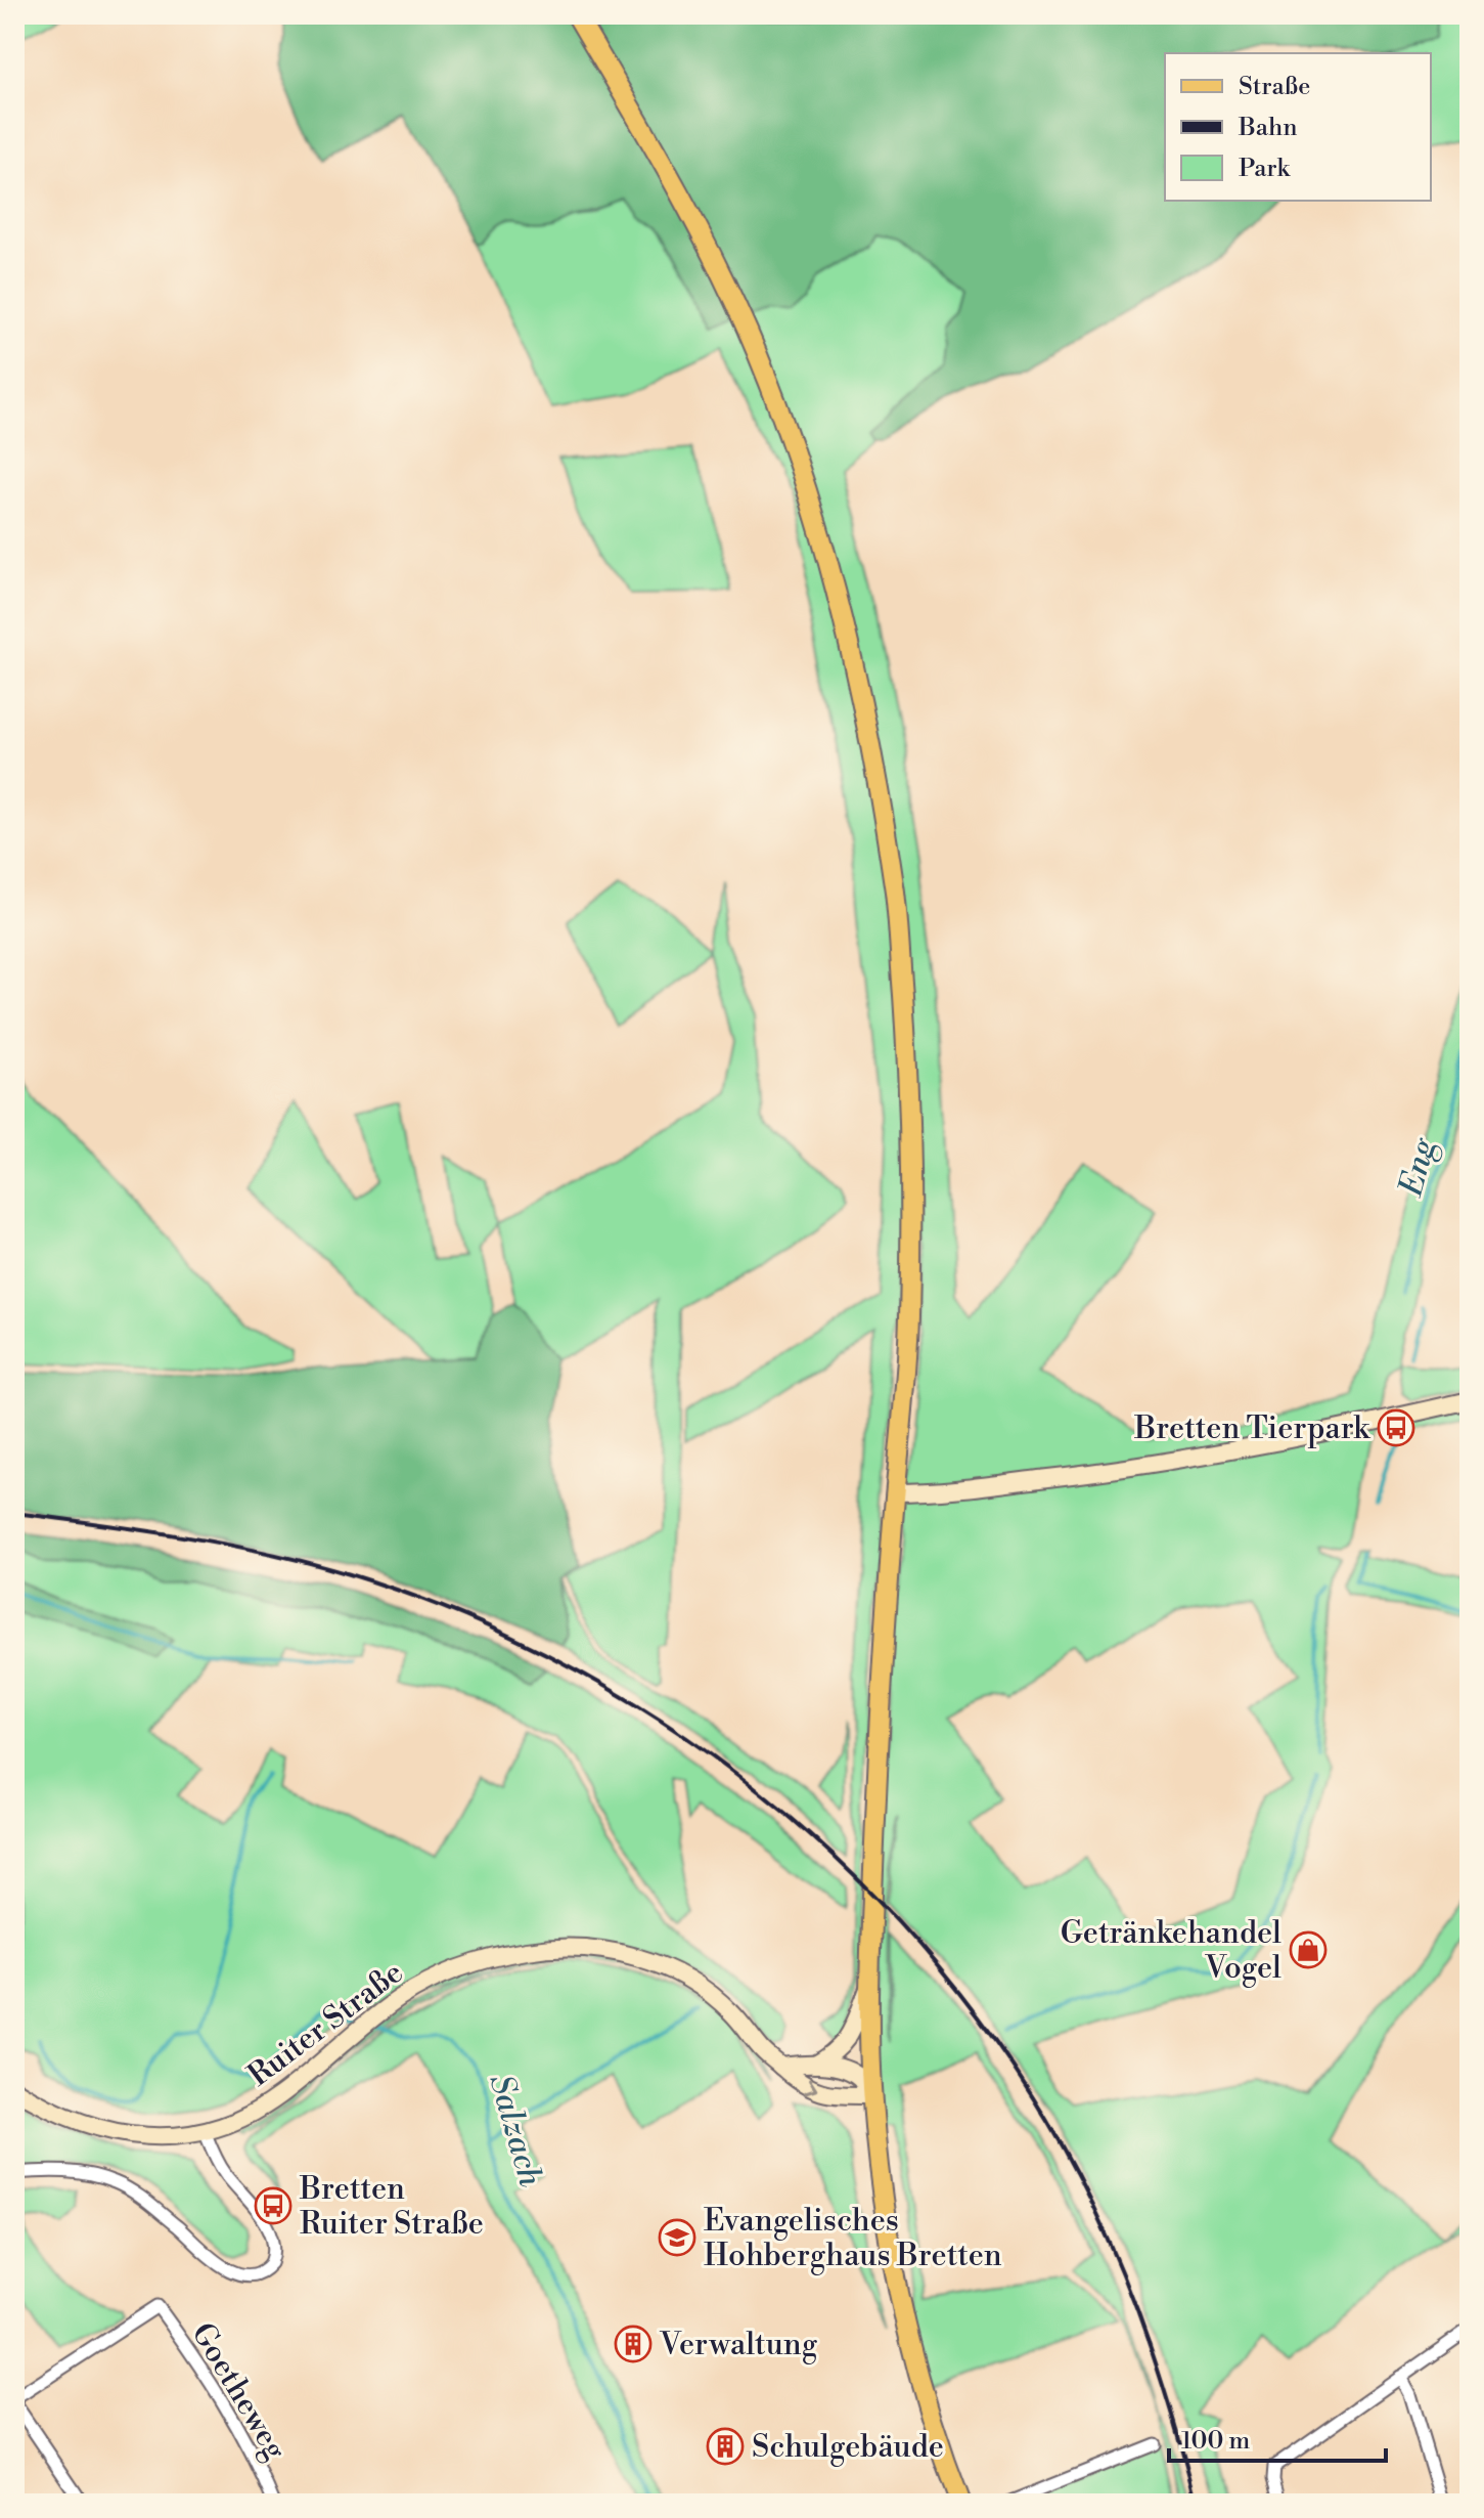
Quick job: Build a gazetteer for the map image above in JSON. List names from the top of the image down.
{
  "streets": {
    "street": ["Ruiter Straße", "Goetheweg"]
  },
  "water": ["Eng", "Salzach"],
  "places": {
    "bus stop": ["Bretten Tierpark", "Bretten Ruiter Straße"],
    "shop": ["Getränkehandel Vogel"],
    "school or university": ["Evangelisches Hohberghaus Bretten"],
    "building": ["Verwaltung", "Schulgebäude"]
  },
  "legend": ["Straße", "Bahn", "Park"],
  "scale_bar": "100 m"
}
